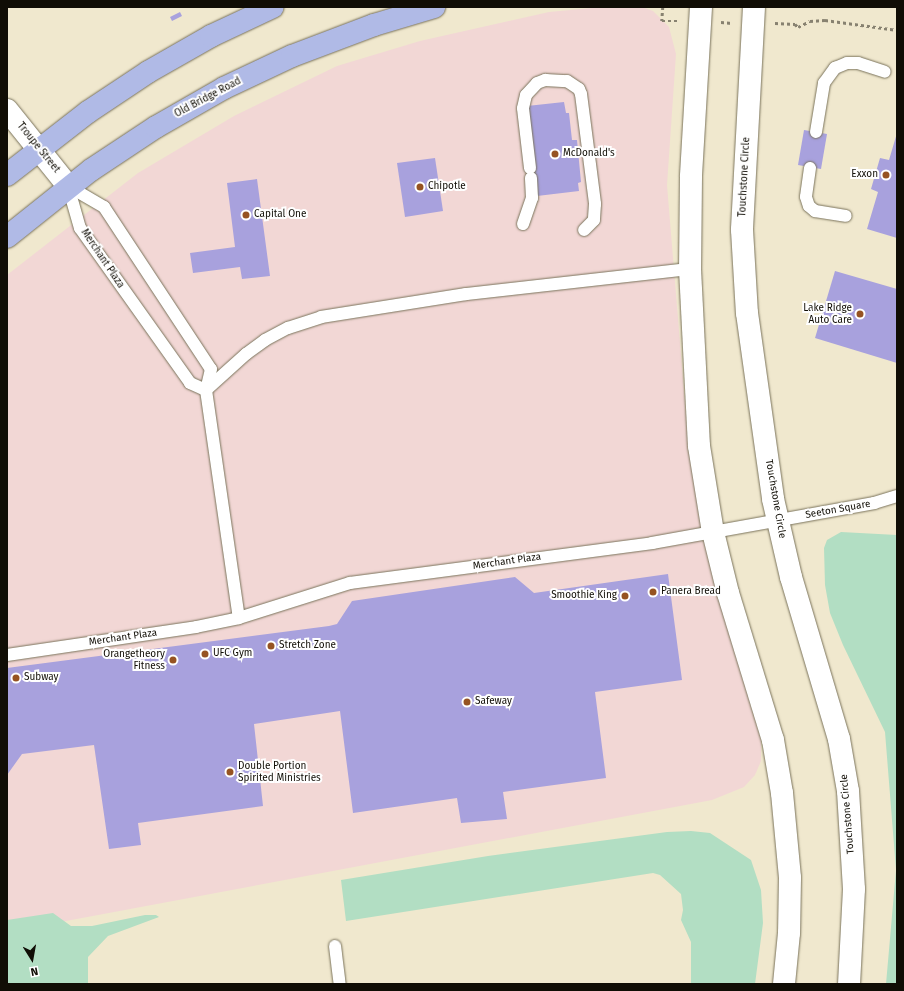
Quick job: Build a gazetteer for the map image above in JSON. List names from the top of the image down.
{
  "streets": {
    "main road": ["Old Bridge Road"],
    "street": ["Troupe Street", "Touchstone Circle"],
    "lane": ["Merchant Plaza", "Seeton Square"]
  },
  "crossings": [
    ["Old Bridge Road", "Troupe Street"],
    ["Old Bridge Road", "Merchant Plaza"],
    ["Troupe Street", "Merchant Plaza"],
    ["Touchstone Circle", "Merchant Plaza"],
    ["Touchstone Circle", "Seeton Square"],
    ["Merchant Plaza", "Seeton Square"]
  ],
  "places": [
    "McDonald's",
    "Exxon",
    "Chipotle",
    "Capital One",
    "Lake Ridge Auto Care",
    "Panera Bread",
    "Smoothie King",
    "Stretch Zone",
    "UFC Gym",
    "Orangetheory Fitness",
    "Subway",
    "Safeway",
    "Double Portion Spirited Ministries"
  ],
  "north": "bottom"
}
